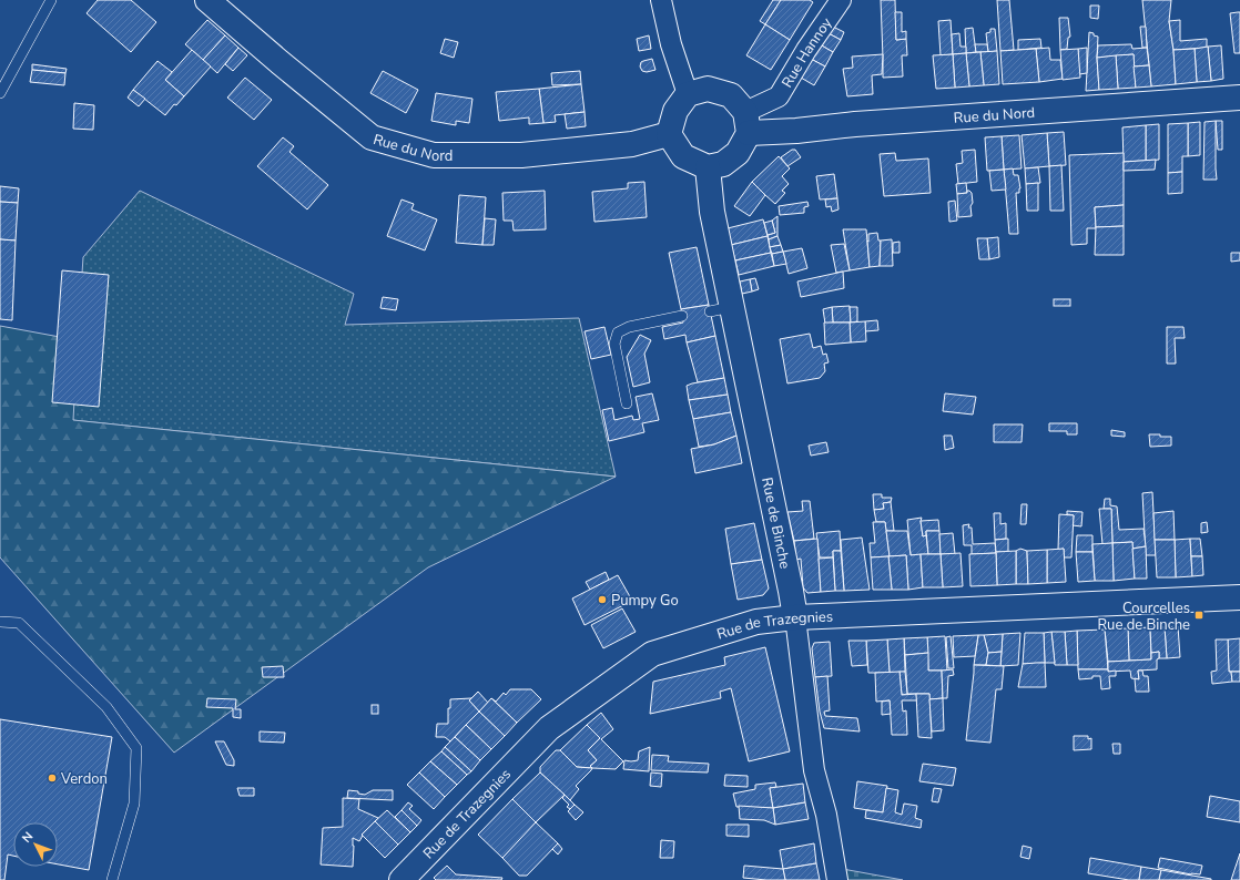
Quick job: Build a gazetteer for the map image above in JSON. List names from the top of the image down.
{
  "streets": {
    "street": [
      "Rue Hannoy",
      "Rue du Nord",
      "Rue de Binche",
      "Rue de Trazegnies"
    ]
  },
  "crossings": [
    ["Rue Hannoy", "Rue du Nord"],
    ["Rue Hannoy", "Rue de Binche"],
    ["Rue du Nord", "Rue de Binche"],
    ["Rue de Binche", "Rue de Trazegnies"]
  ],
  "places": {
    "other": ["Pumpy Go", "Verdon"],
    "transit": ["Courcelles Rue de Binche"]
  },
  "north": "top left"
}
